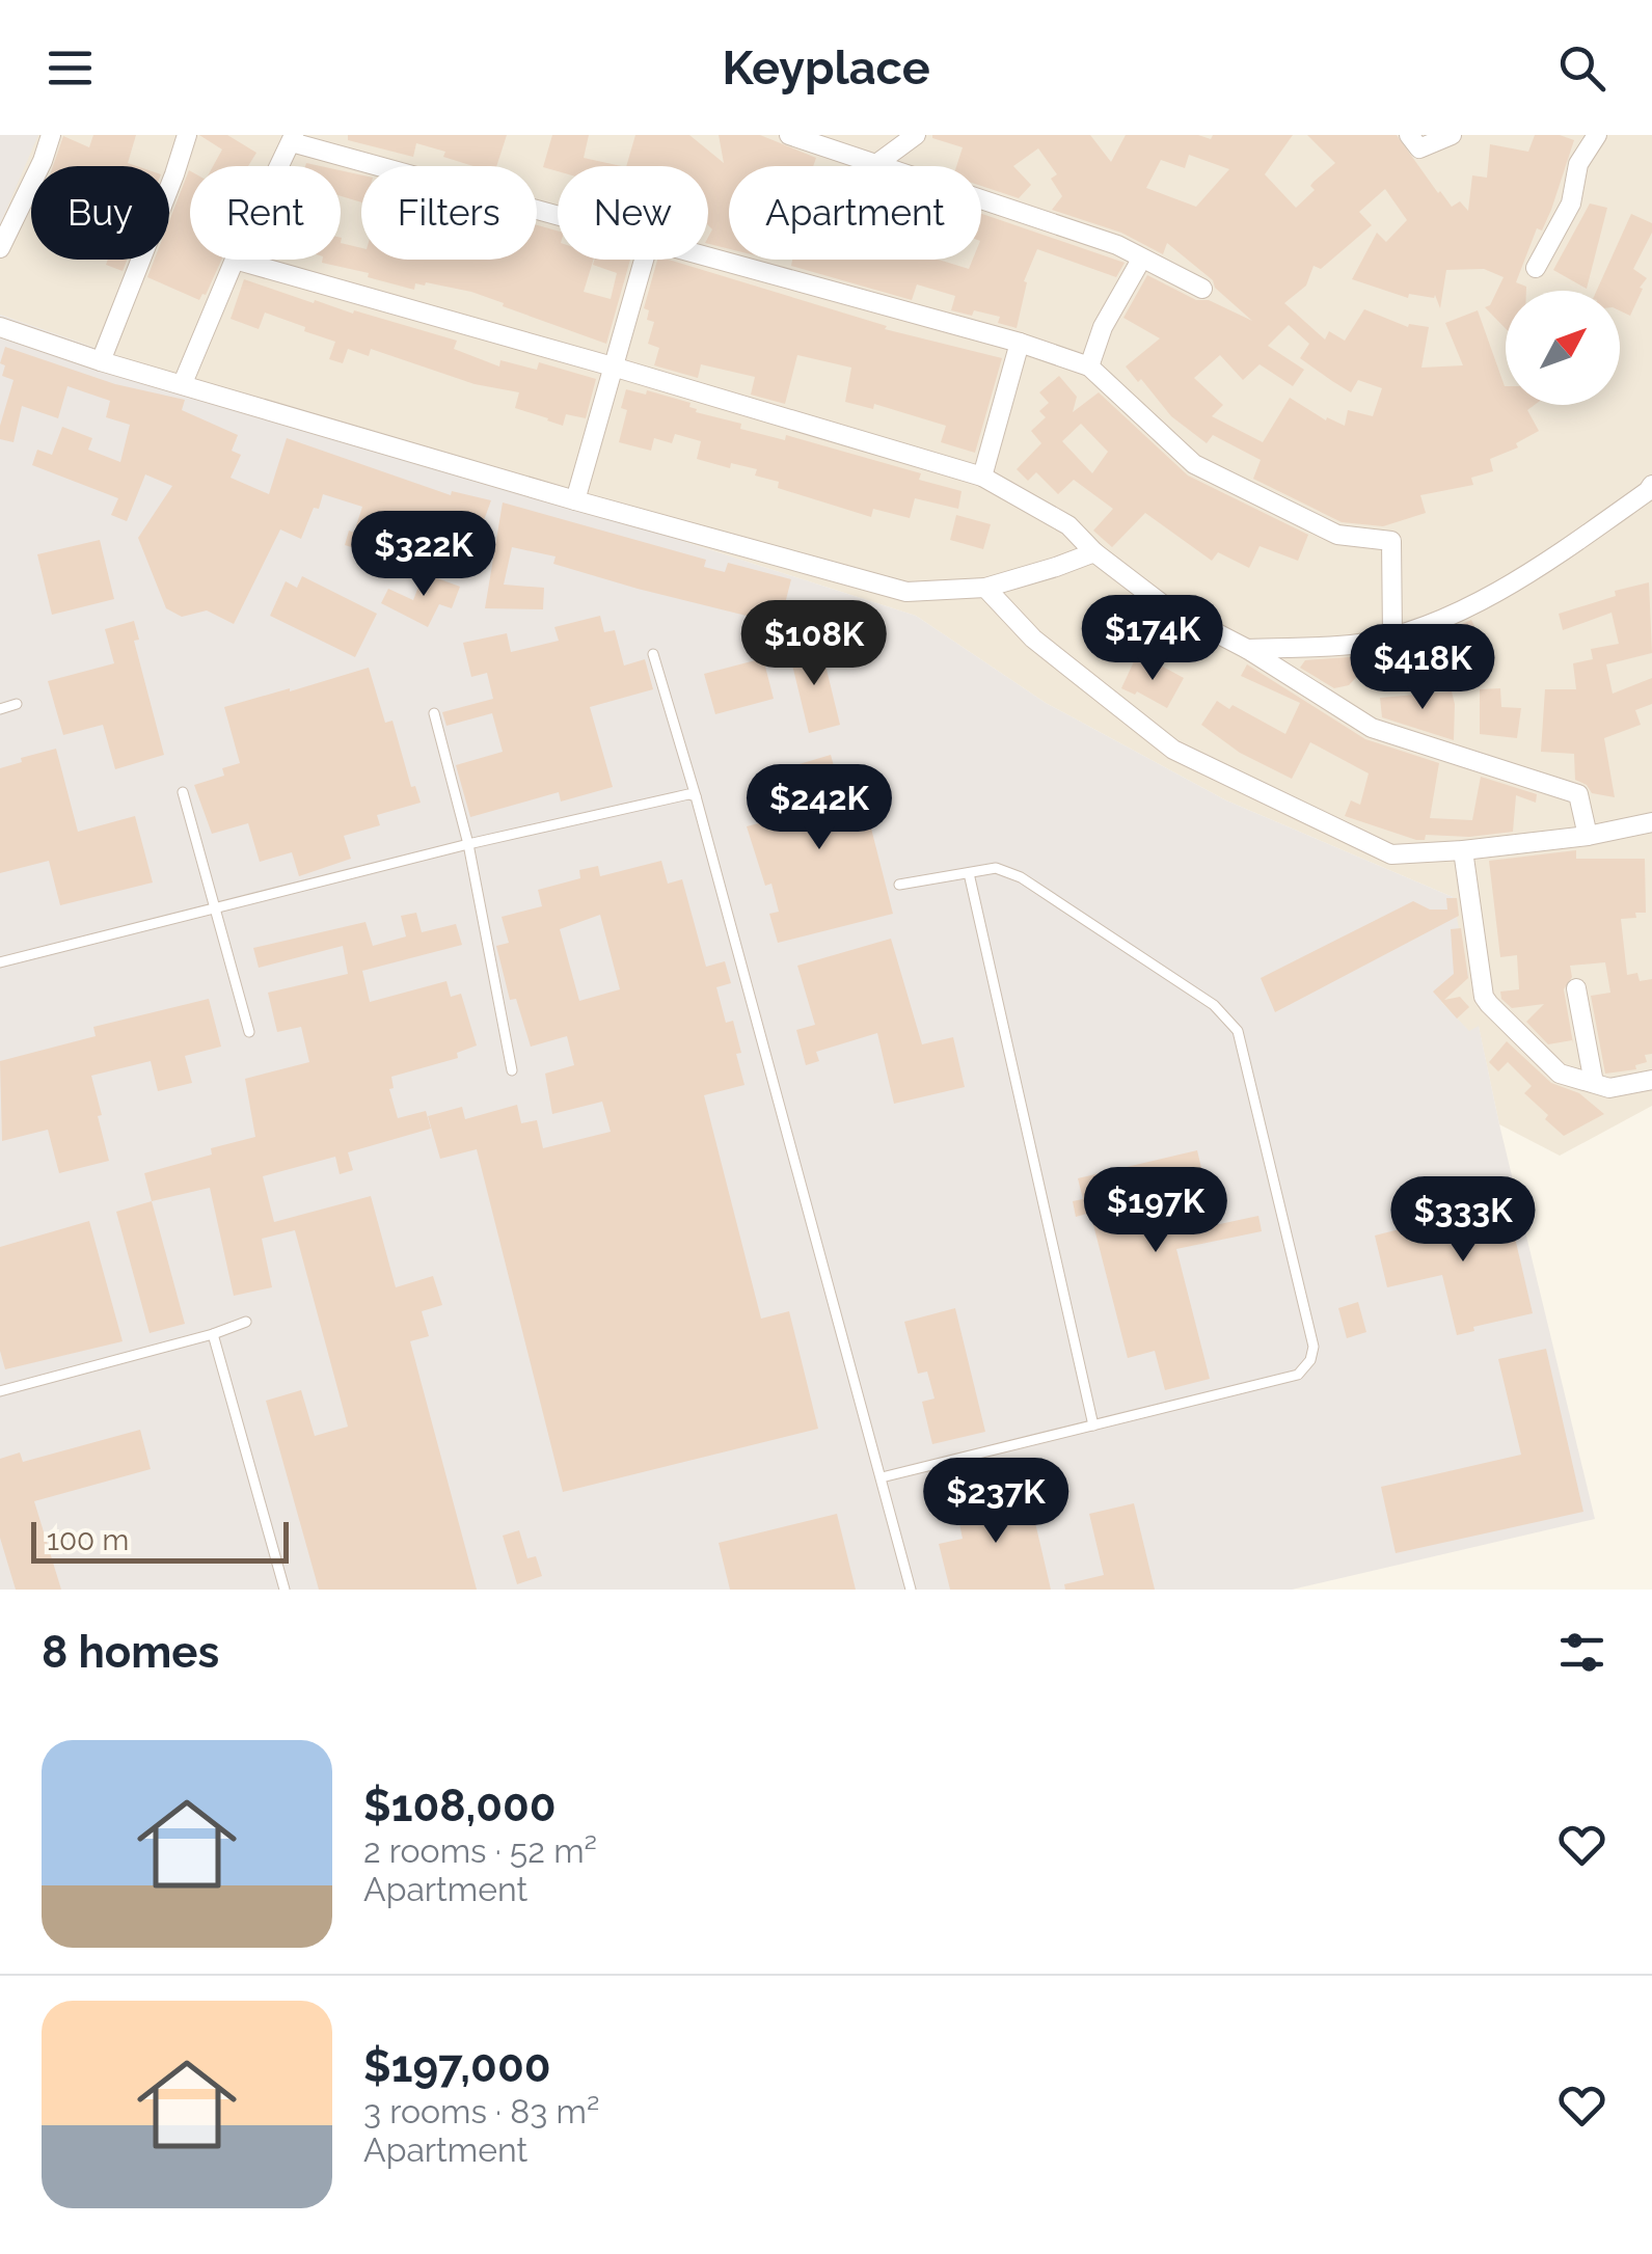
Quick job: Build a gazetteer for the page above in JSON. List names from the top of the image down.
{
  "scale_bar": "100 m",
  "north": "top right",
  "page": {
    "header": "Keyplace",
    "chip": [
      "Buy",
      "Rent",
      "Filters",
      "New",
      "Apartment"
    ],
    "price": [
      "$322K",
      "$174K",
      "$108K",
      "$418K",
      "$242K",
      "$197K",
      "$333K",
      "$237K"
    ],
    "scale": "100 m",
    "heading": "8 homes",
    "list": [
      {
        "name": "$108,000",
        "note": "2 rooms · 52 m² · Apartment"
      },
      {
        "name": "$197,000",
        "note": "3 rooms · 83 m² · Apartment"
      }
    ]
  }
}
